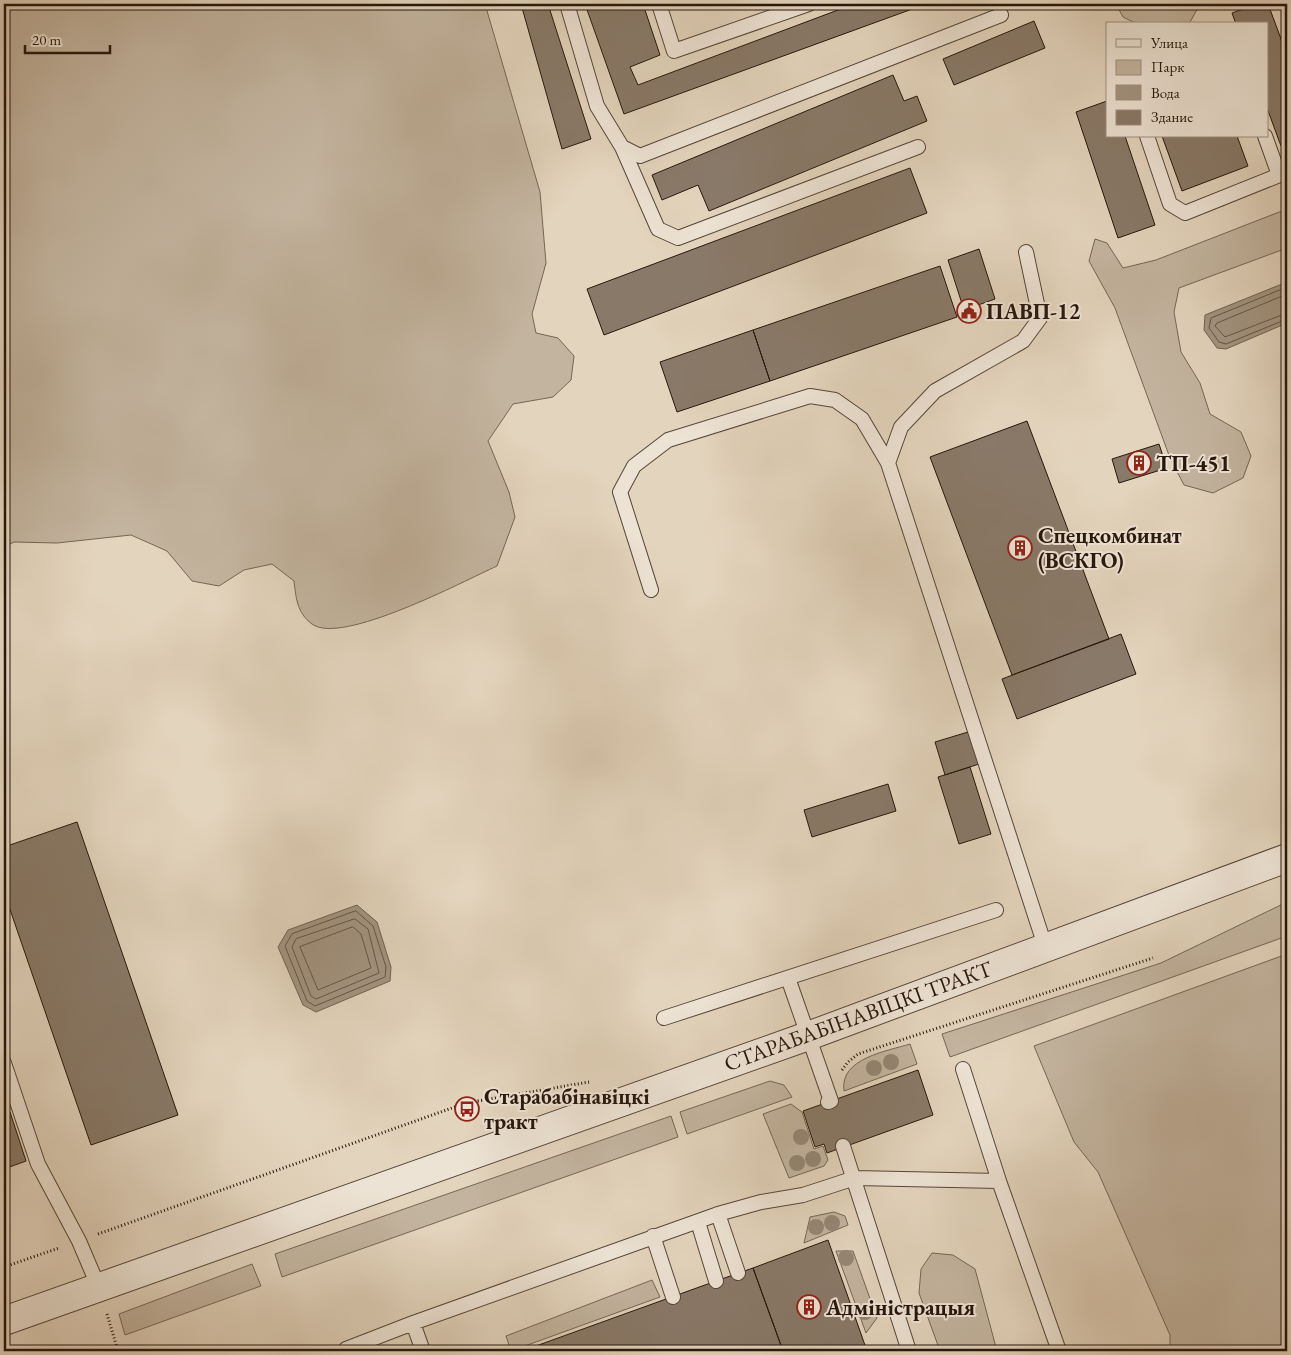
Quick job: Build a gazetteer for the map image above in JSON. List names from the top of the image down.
{
  "streets": {
    "street": ["СТАРАБАБІНАВІЦКІ ТРАКТ"]
  },
  "places": {
    "public building": ["ПАВП-12"],
    "building": ["ТП-451", "Спецкомбинат (ВСКГО)", "Адміністрацыя"],
    "bus stop": ["Старабабінавіцкі тракт"]
  },
  "legend": [
    "Улица",
    "Парк",
    "Вода",
    "Здание"
  ],
  "scale_bar": "20 m"
}
